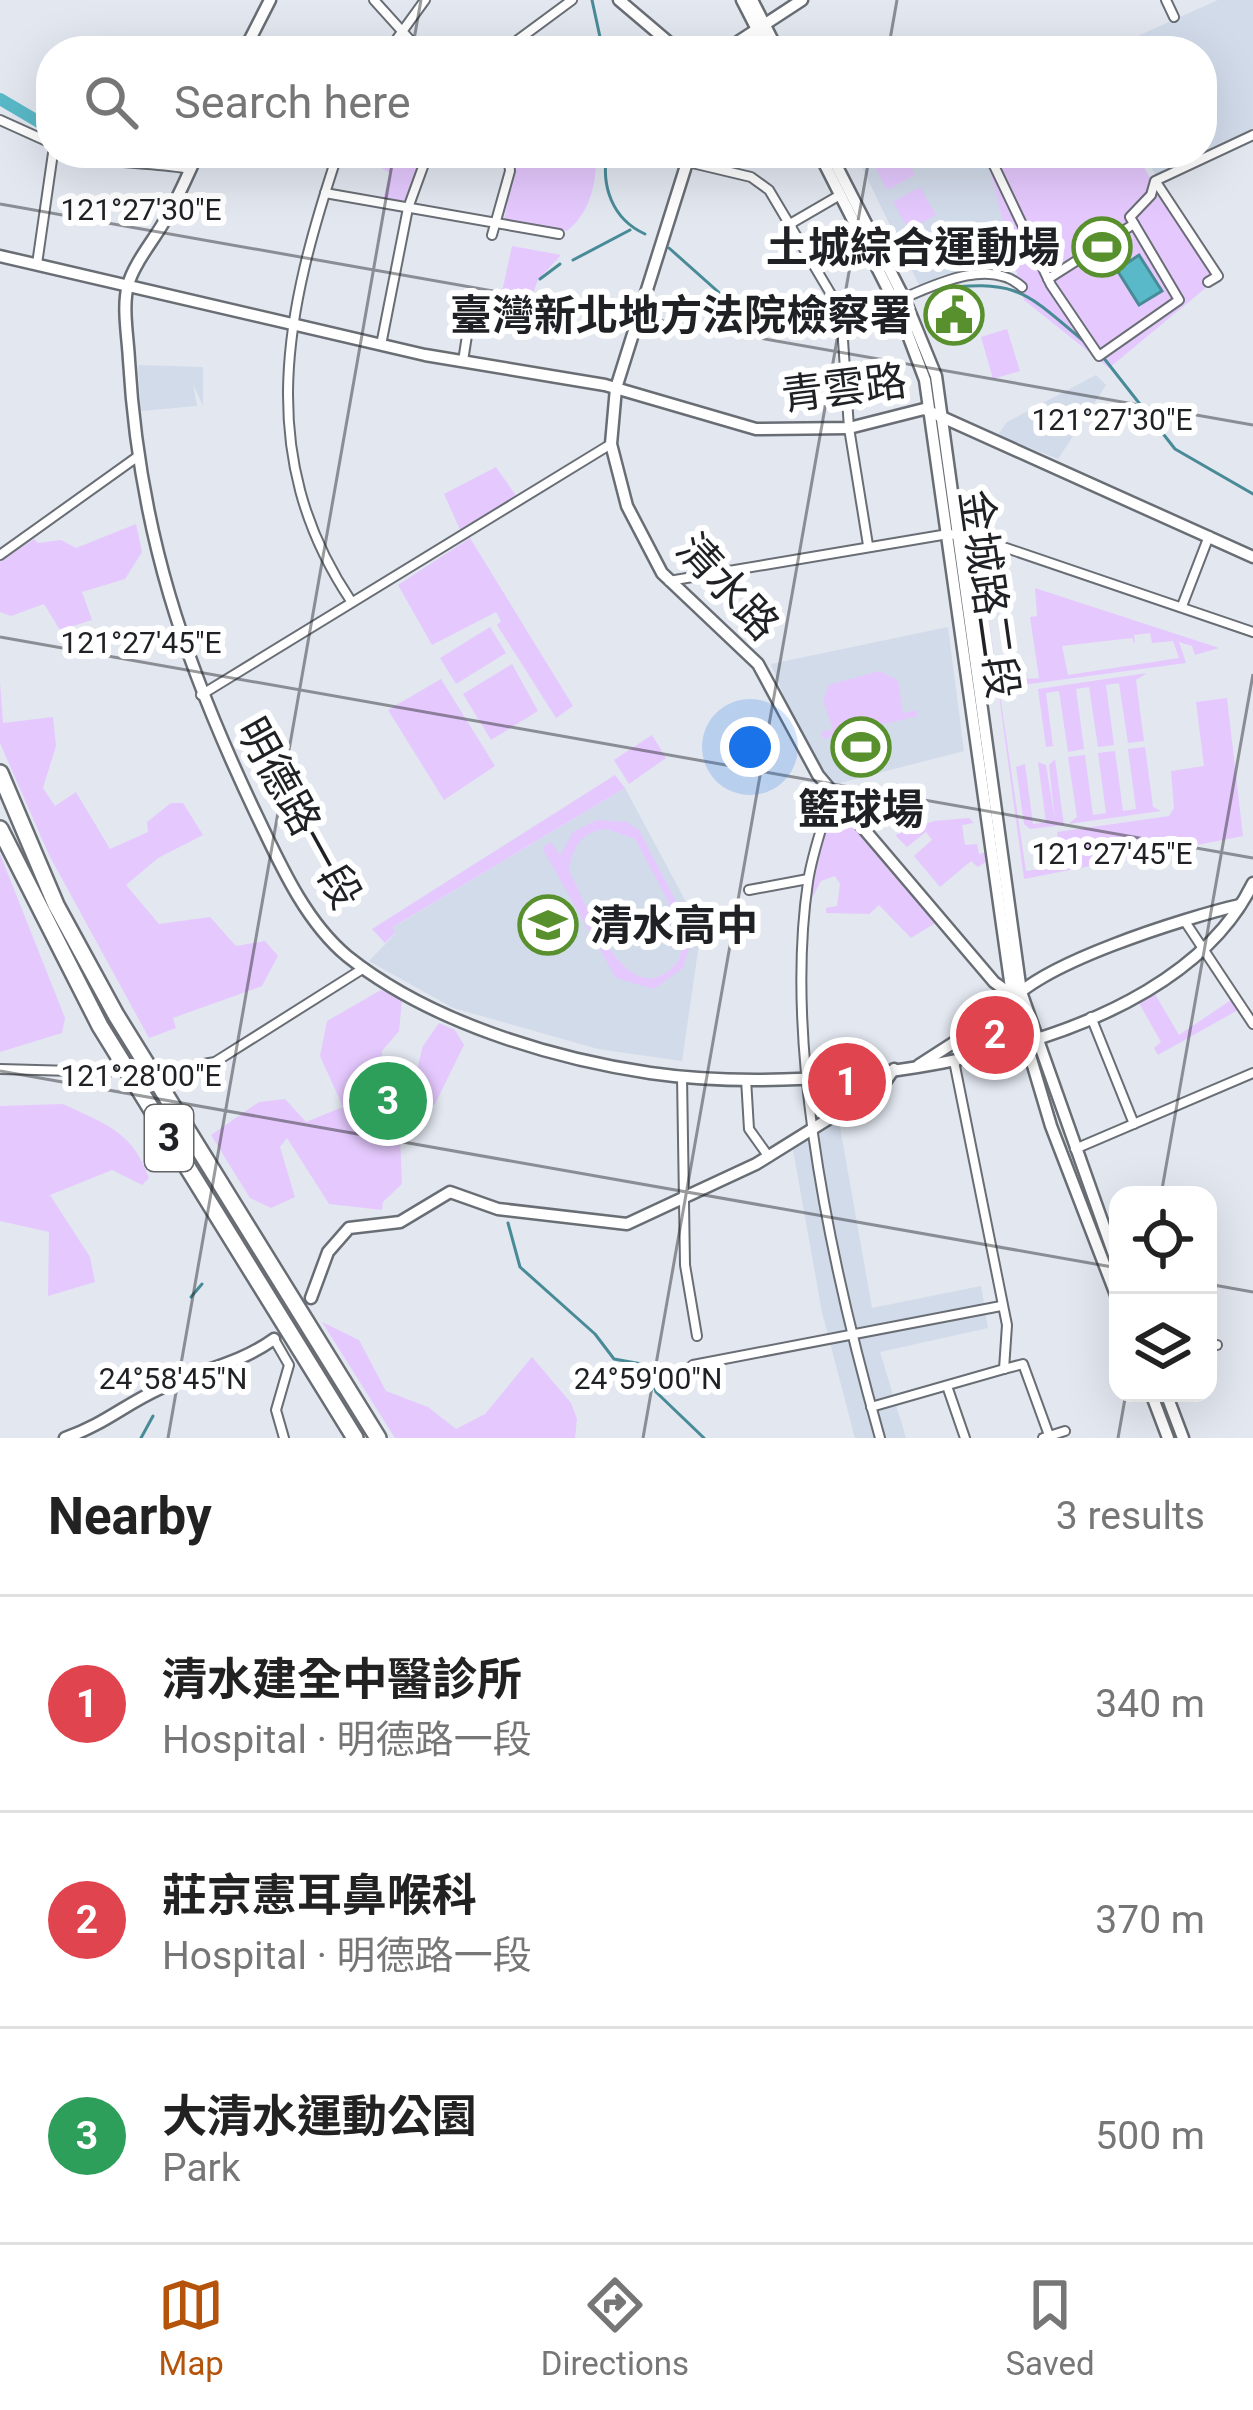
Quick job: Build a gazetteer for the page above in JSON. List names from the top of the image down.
{
  "streets": {
    "highway": ["3"],
    "street": [
      "青雲路",
      "清水路",
      "金城路二段",
      "明德路一段"
    ]
  },
  "crossings": [
    ["青雲路", "清水路"],
    ["青雲路", "金城路二段"],
    ["青雲路", "明德路一段"],
    ["清水路", "金城路二段"],
    ["金城路二段", "明德路一段"]
  ],
  "places": {
    "sports": ["土城綜合運動場", "籃球場"],
    "public building": ["臺灣新北地方法院檢察署"],
    "school or university": ["清水高中"]
  },
  "page": {
    "search": "Search here",
    "pins": ["2", "1", "3"],
    "heading": ["Nearby", "3 results"],
    "list": [
      {
        "mark": "1",
        "name": "清水建全中醫診所",
        "note": "Hospital · 明德路一段",
        "value": "340 m"
      },
      {
        "mark": "2",
        "name": "莊京憲耳鼻喉科",
        "note": "Hospital · 明德路一段",
        "value": "370 m"
      },
      {
        "mark": "3",
        "name": "大清水運動公園",
        "note": "Park",
        "value": "500 m"
      }
    ],
    "nav": ["Map", "Directions", "Saved"]
  },
  "coordinates": [
    "121°27'30\"E",
    "121°27'45\"E",
    "121°28'00\"E",
    "24°58'45\"N",
    "24°59'00\"N"
  ]
}
